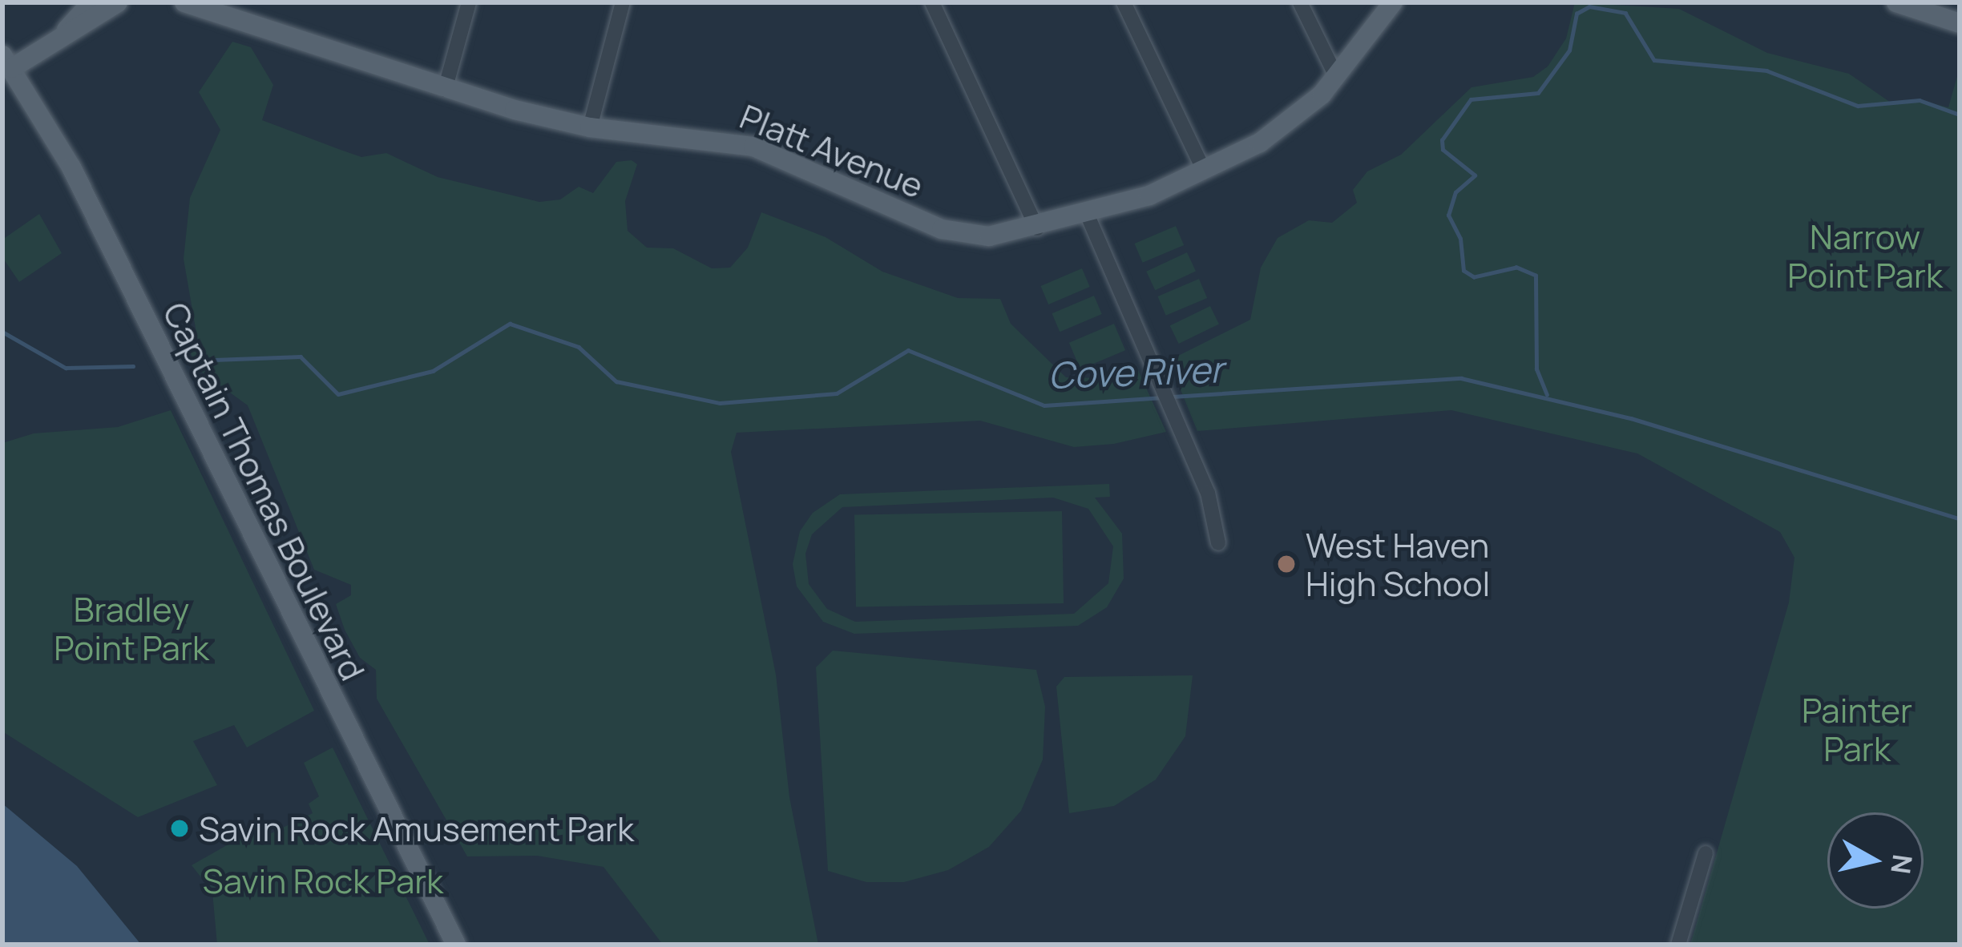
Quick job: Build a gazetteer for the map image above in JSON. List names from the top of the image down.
{
  "streets": {
    "main road": ["Platt Avenue", "Captain Thomas Boulevard"]
  },
  "water": ["Cove River"],
  "parks": [
    "Narrow Point Park",
    "Bradley Point Park",
    "Painter Park",
    "Savin Rock Park"
  ],
  "places": ["West Haven High School", "Savin Rock Amusement Park"],
  "north": "right"
}
